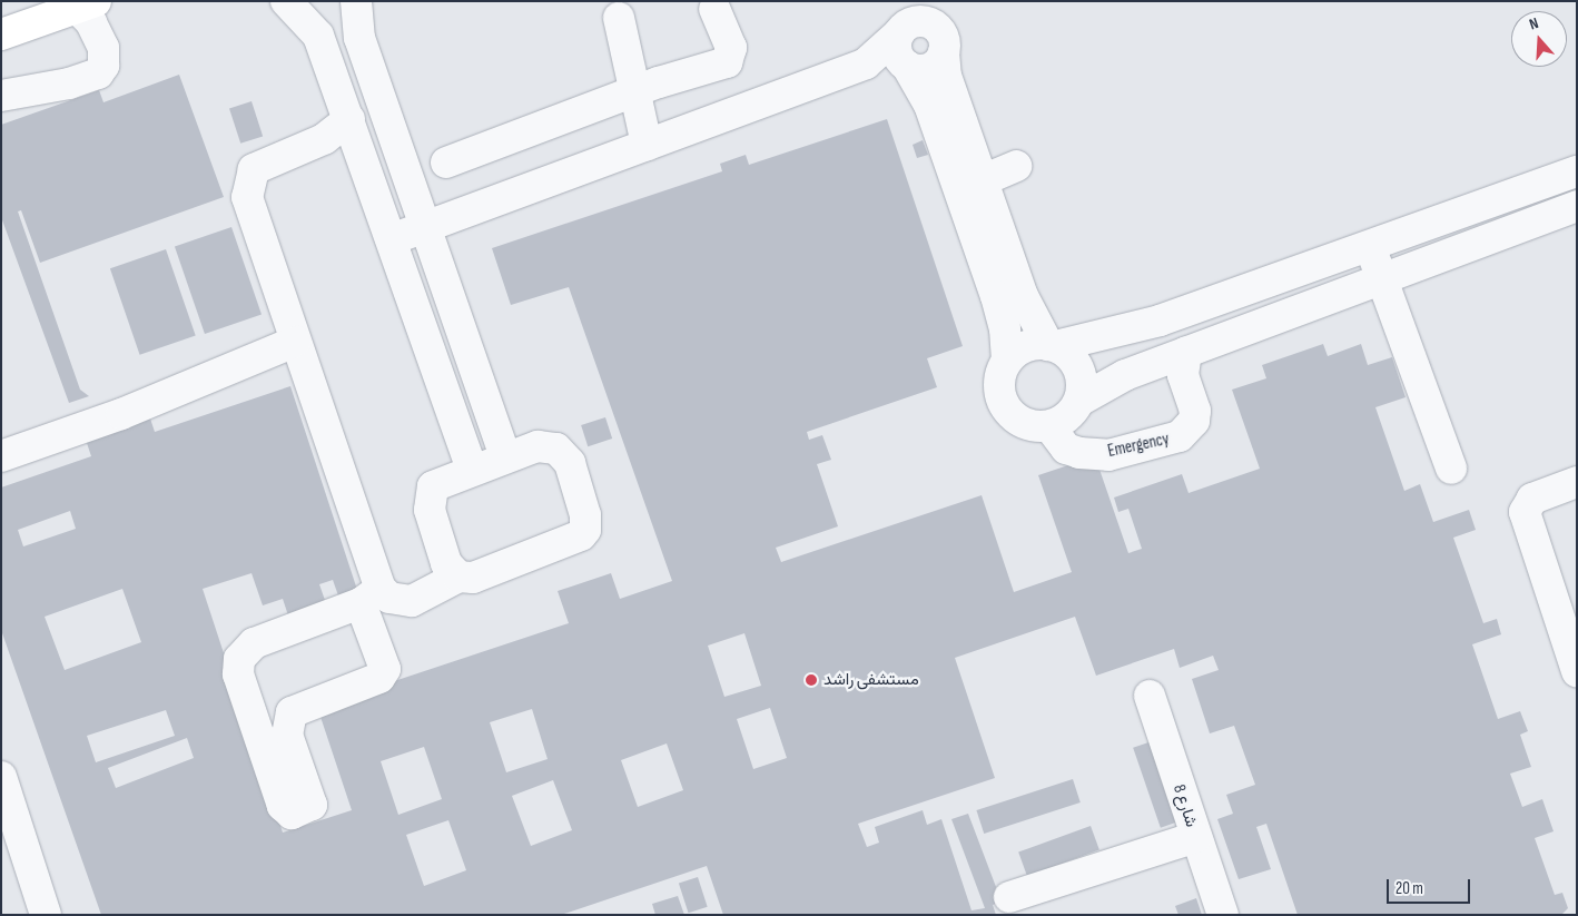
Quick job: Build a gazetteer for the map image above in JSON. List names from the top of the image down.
{
  "streets": {
    "street": ["Emergency", "شارع 8"]
  },
  "places": ["مستشفى راشد"],
  "scale_bar": "20 m",
  "north": "top"
}
